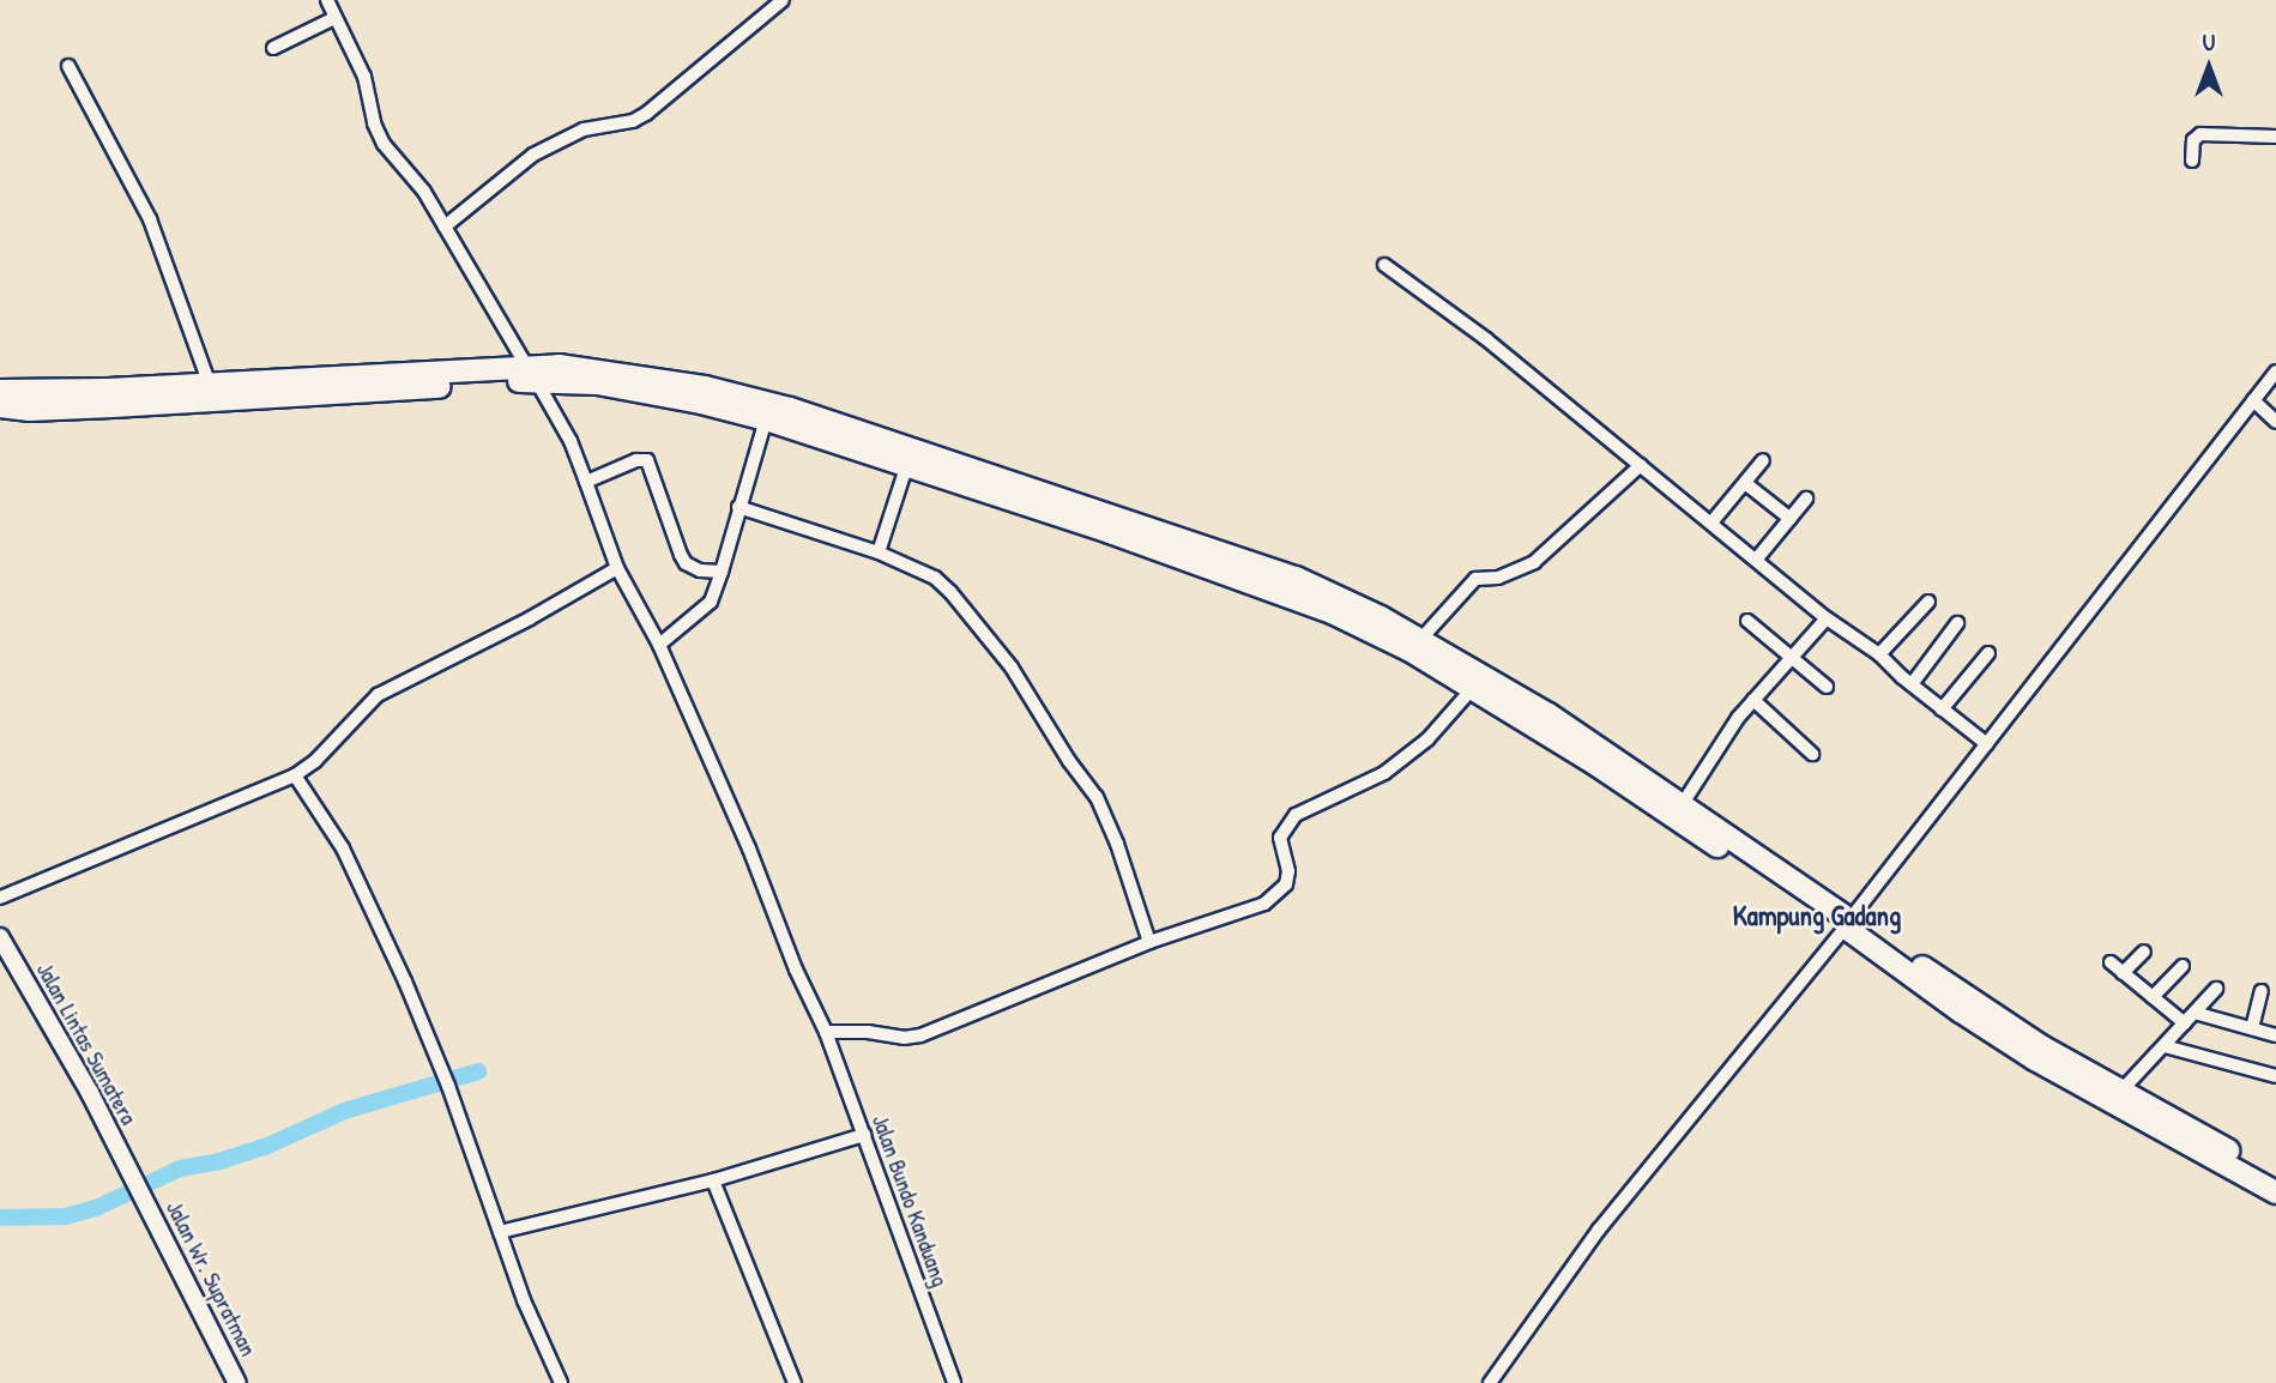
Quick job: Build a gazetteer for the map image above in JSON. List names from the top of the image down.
{
  "streets": {
    "main road": ["Jalan Lintas Sumatera", "Jalan Wr. Supratman"],
    "street": ["Jalan Bundo Kanduang"]
  },
  "crossings": [
    ["Jalan Lintas Sumatera", "Jalan Wr. Supratman"]
  ],
  "districts": ["Kampung Gadang"],
  "north": "top"
}
